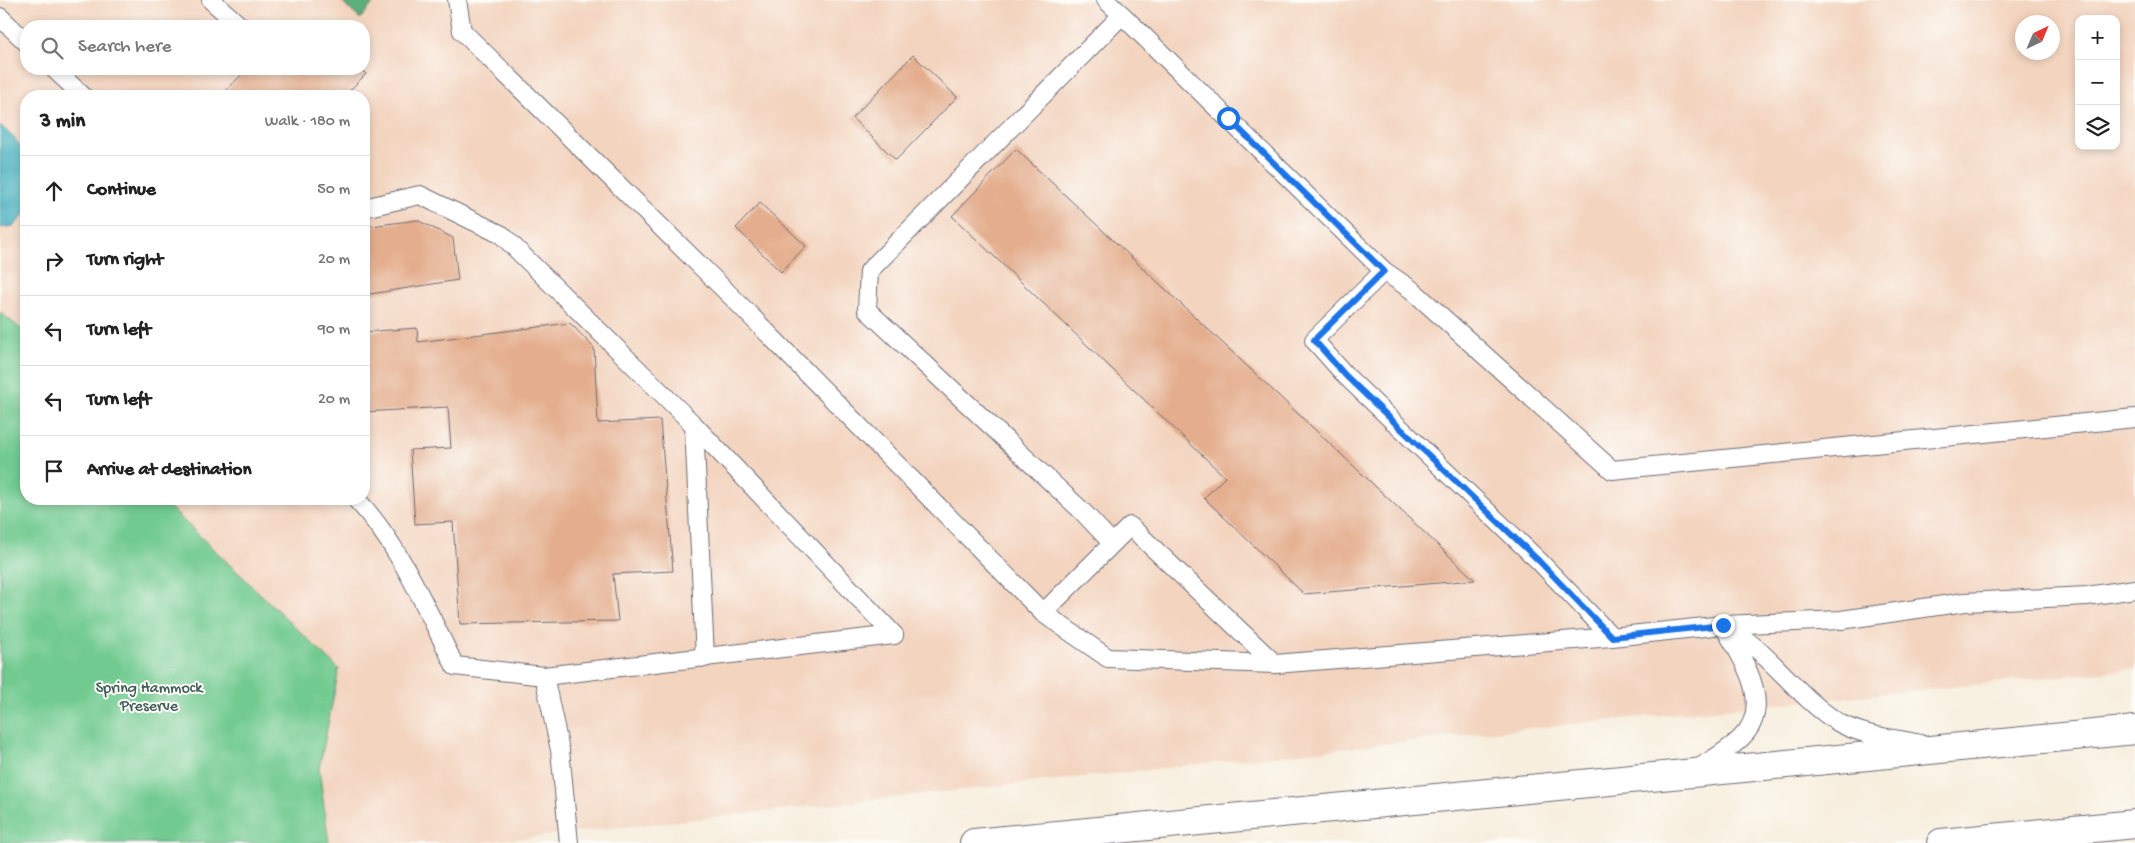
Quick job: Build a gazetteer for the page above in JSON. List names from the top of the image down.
{
  "parks": ["Spring Hammock Preserve"],
  "north": "top right",
  "page": {
    "map_buttons": ["+", "−"],
    "search": "Search here",
    "heading": ["3 min", "Walk · 180 m"],
    "list": [
      ["Continue", "50 m"],
      ["Turn right", "20 m"],
      ["Turn left", "90 m"],
      ["Turn left", "20 m"],
      "Arrive at destination"
    ]
  }
}
